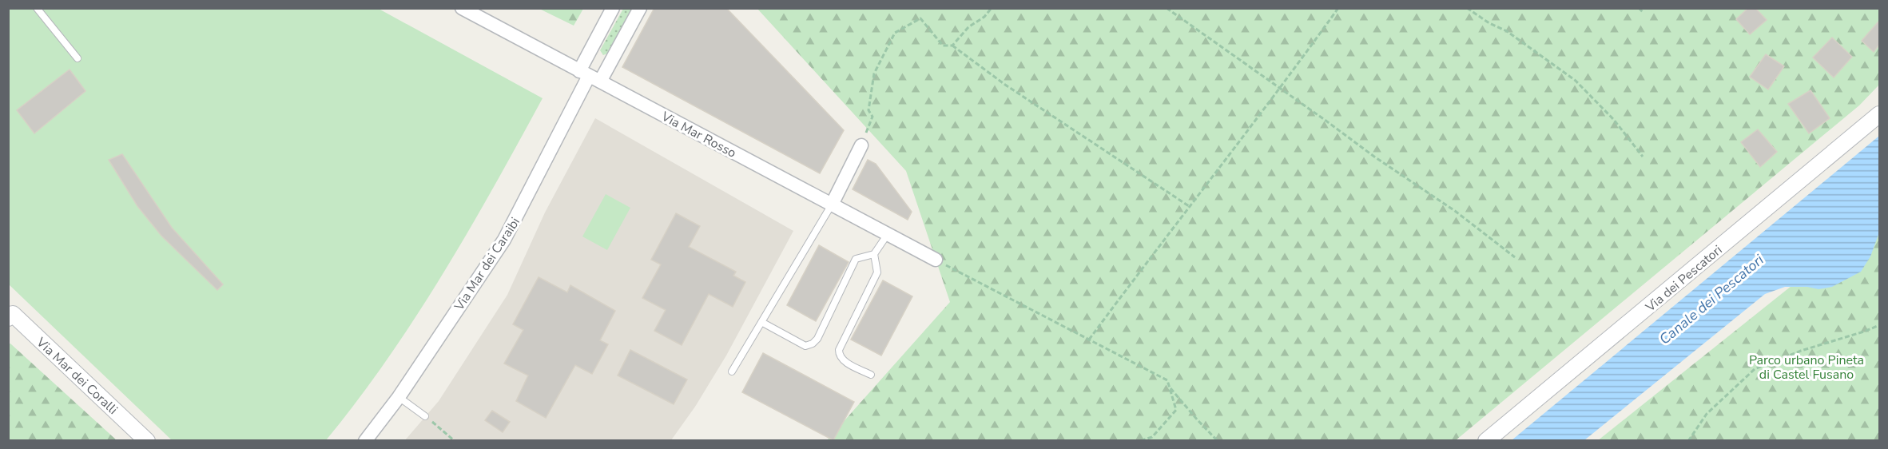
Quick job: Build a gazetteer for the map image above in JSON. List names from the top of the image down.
{
  "streets": {
    "street": [
      "Via Mar Rosso",
      "Via Mar dei Caraibi",
      "Via dei Pescatori",
      "Via Mar dei Coralli"
    ]
  },
  "crossings": [
    ["Via Mar Rosso", "Via Mar dei Caraibi"]
  ],
  "water": ["Canale dei Pescatori"],
  "parks": ["Parco urbano Pineta di Castel Fusano"]
}
